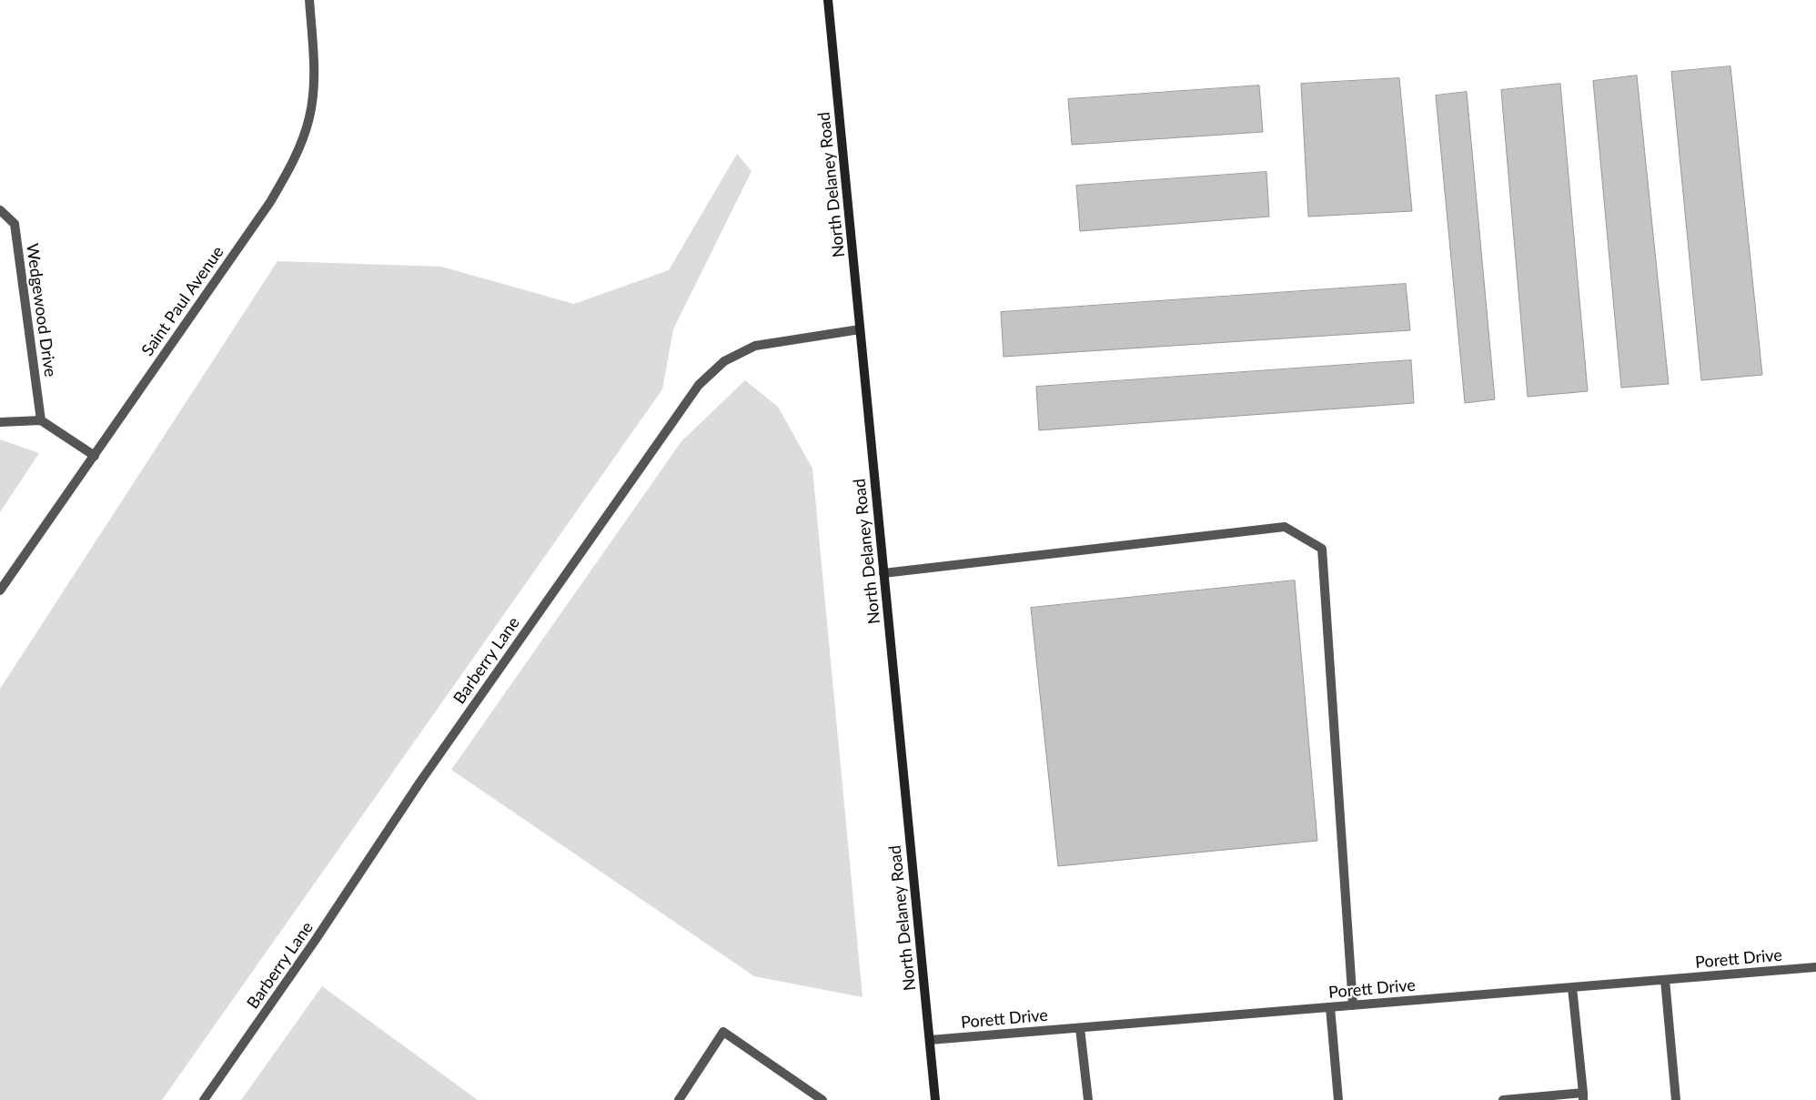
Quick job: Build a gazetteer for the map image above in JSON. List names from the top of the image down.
{
  "streets": {
    "street": [
      "North Delaney Road",
      "Saint Paul Avenue",
      "Wedgewood Drive",
      "Barberry Lane",
      "Porett Drive"
    ]
  },
  "crossings": [
    ["North Delaney Road", "Barberry Lane"],
    ["North Delaney Road", "Porett Drive"]
  ]
}
